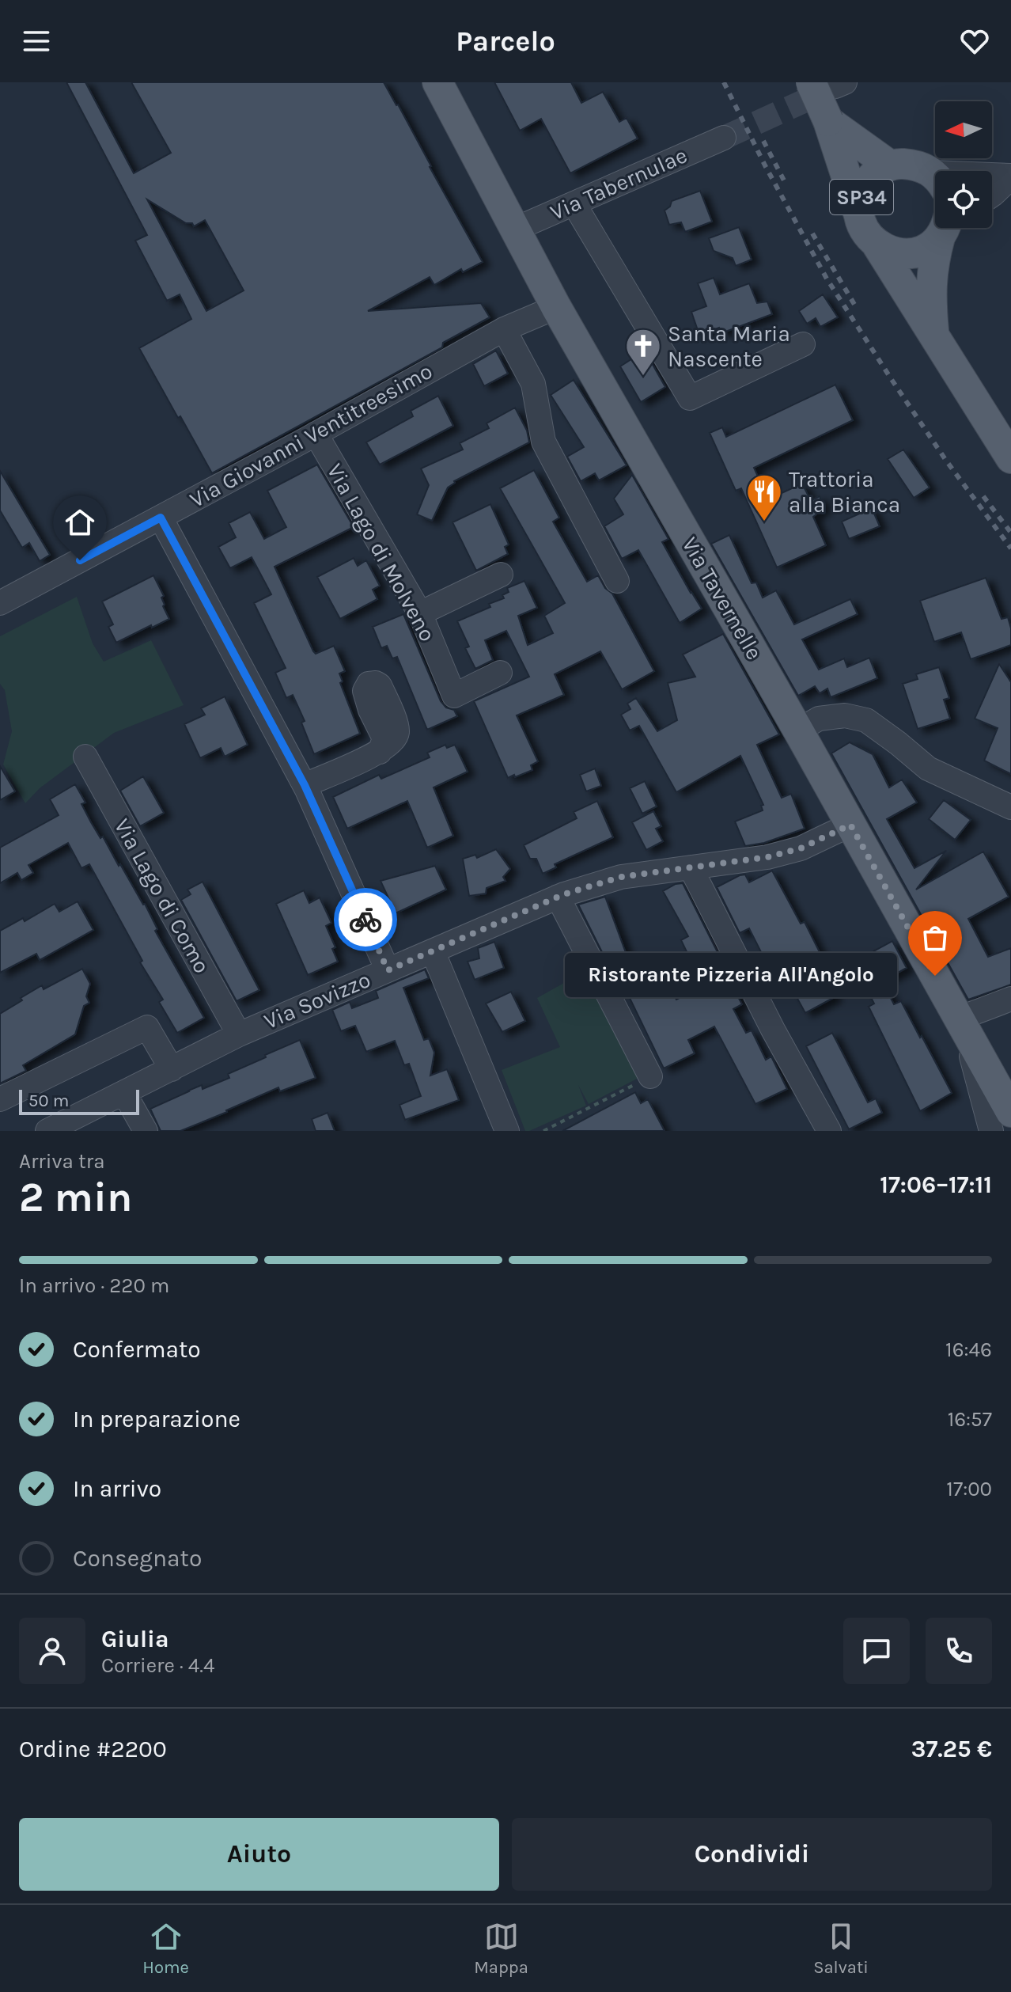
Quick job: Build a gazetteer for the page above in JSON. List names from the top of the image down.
{
  "streets": {
    "main road": ["SP34", "Via Tavernelle"],
    "street": [
      "Via Tabernulae",
      "Via Giovanni Ventitreesimo",
      "Via Lago di Molveno",
      "Via Lago di Como",
      "Via Sovizzo"
    ]
  },
  "crossings": [
    ["Via Tabernulae", "Via Tavernelle"],
    ["Via Giovanni Ventitreesimo", "Via Lago di Molveno"],
    ["Via Giovanni Ventitreesimo", "Via Tavernelle"],
    ["Via Tavernelle", "Via Sovizzo"],
    ["Via Lago di Como", "Via Sovizzo"]
  ],
  "places": {
    "church": ["Santa Maria Nascente"],
    "restaurant": ["Trattoria alla Bianca"],
    "other": ["Ristorante Pizzeria All'Angolo"]
  },
  "scale_bar": "50 m",
  "north": "left",
  "page": {
    "header": "Parcelo",
    "bubble": "Ristorante Pizzeria All'Angolo",
    "scale": "50 m",
    "heading": ["2 min", "Arriva tra", "17:06–17:11"],
    "panel": [
      "Giulia",
      "Corriere · 4.4",
      "Ordine #2200",
      "37.25 €"
    ],
    "bar": "In arrivo · 220 m",
    "list": [
      ["Confermato", "16:46"],
      ["In preparazione", "16:57"],
      ["In arrivo", "17:00"],
      "Consegnato"
    ],
    "buttons": ["Aiuto", "Condividi"],
    "tabs": ["Home", "Mappa", "Salvati"]
  }
}
